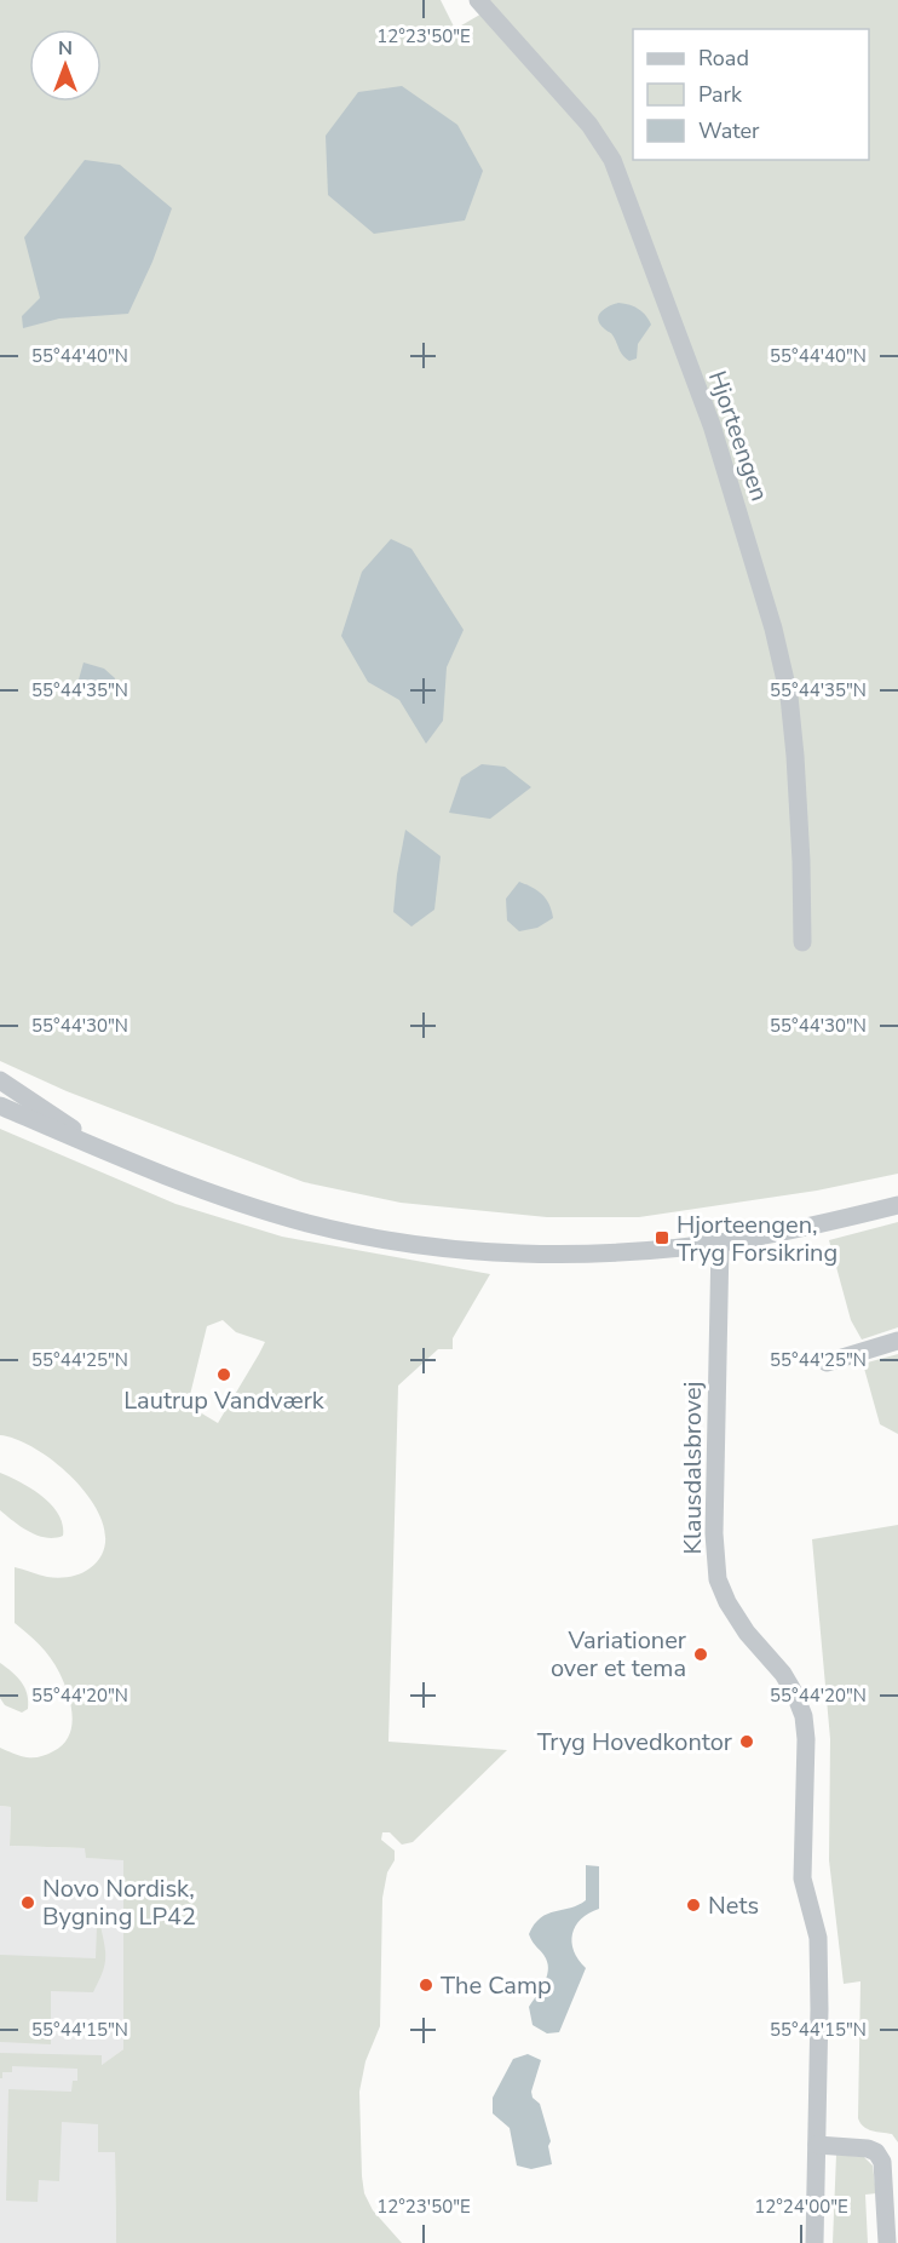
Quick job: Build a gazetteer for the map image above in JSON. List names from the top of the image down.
{
  "streets": {
    "street": ["Hjorteengen", "Klausdalsbrovej"]
  },
  "places": {
    "transit": ["Hjorteengen, Tryg Forsikring"],
    "other": [
      "Lautrup Vandværk",
      "Variationer over et tema",
      "Tryg Hovedkontor",
      "Novo Nordisk, Bygning LP42",
      "Nets",
      "The Camp"
    ]
  },
  "legend": ["Road", "Park", "Water"],
  "north": "top",
  "coordinates": [
    "12°23'50\"E",
    "55°44'40\"N",
    "55°44'35\"N",
    "55°44'30\"N",
    "55°44'25\"N",
    "55°44'20\"N",
    "55°44'15\"N",
    "12°24'00\"E"
  ]
}
